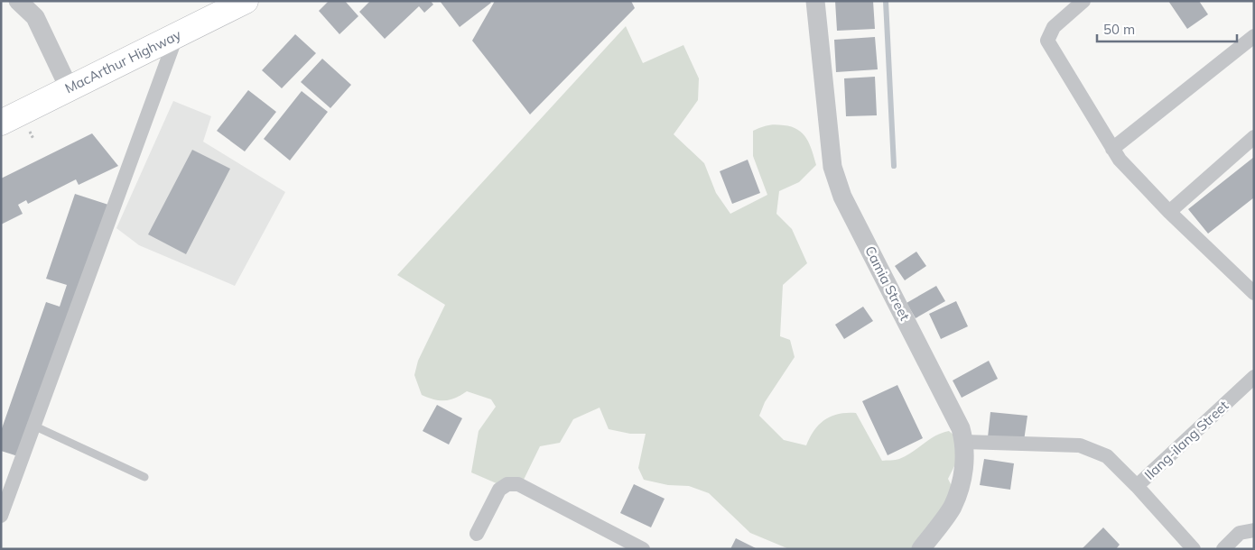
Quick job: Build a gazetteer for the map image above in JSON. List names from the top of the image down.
{
  "streets": {
    "highway": ["MacArthur Highway"],
    "street": ["Camia Street", "Ilang-ilang Street"]
  },
  "crossings": [
    ["Camia Street", "Ilang-ilang Street"]
  ],
  "scale_bar": "50 m"
}
